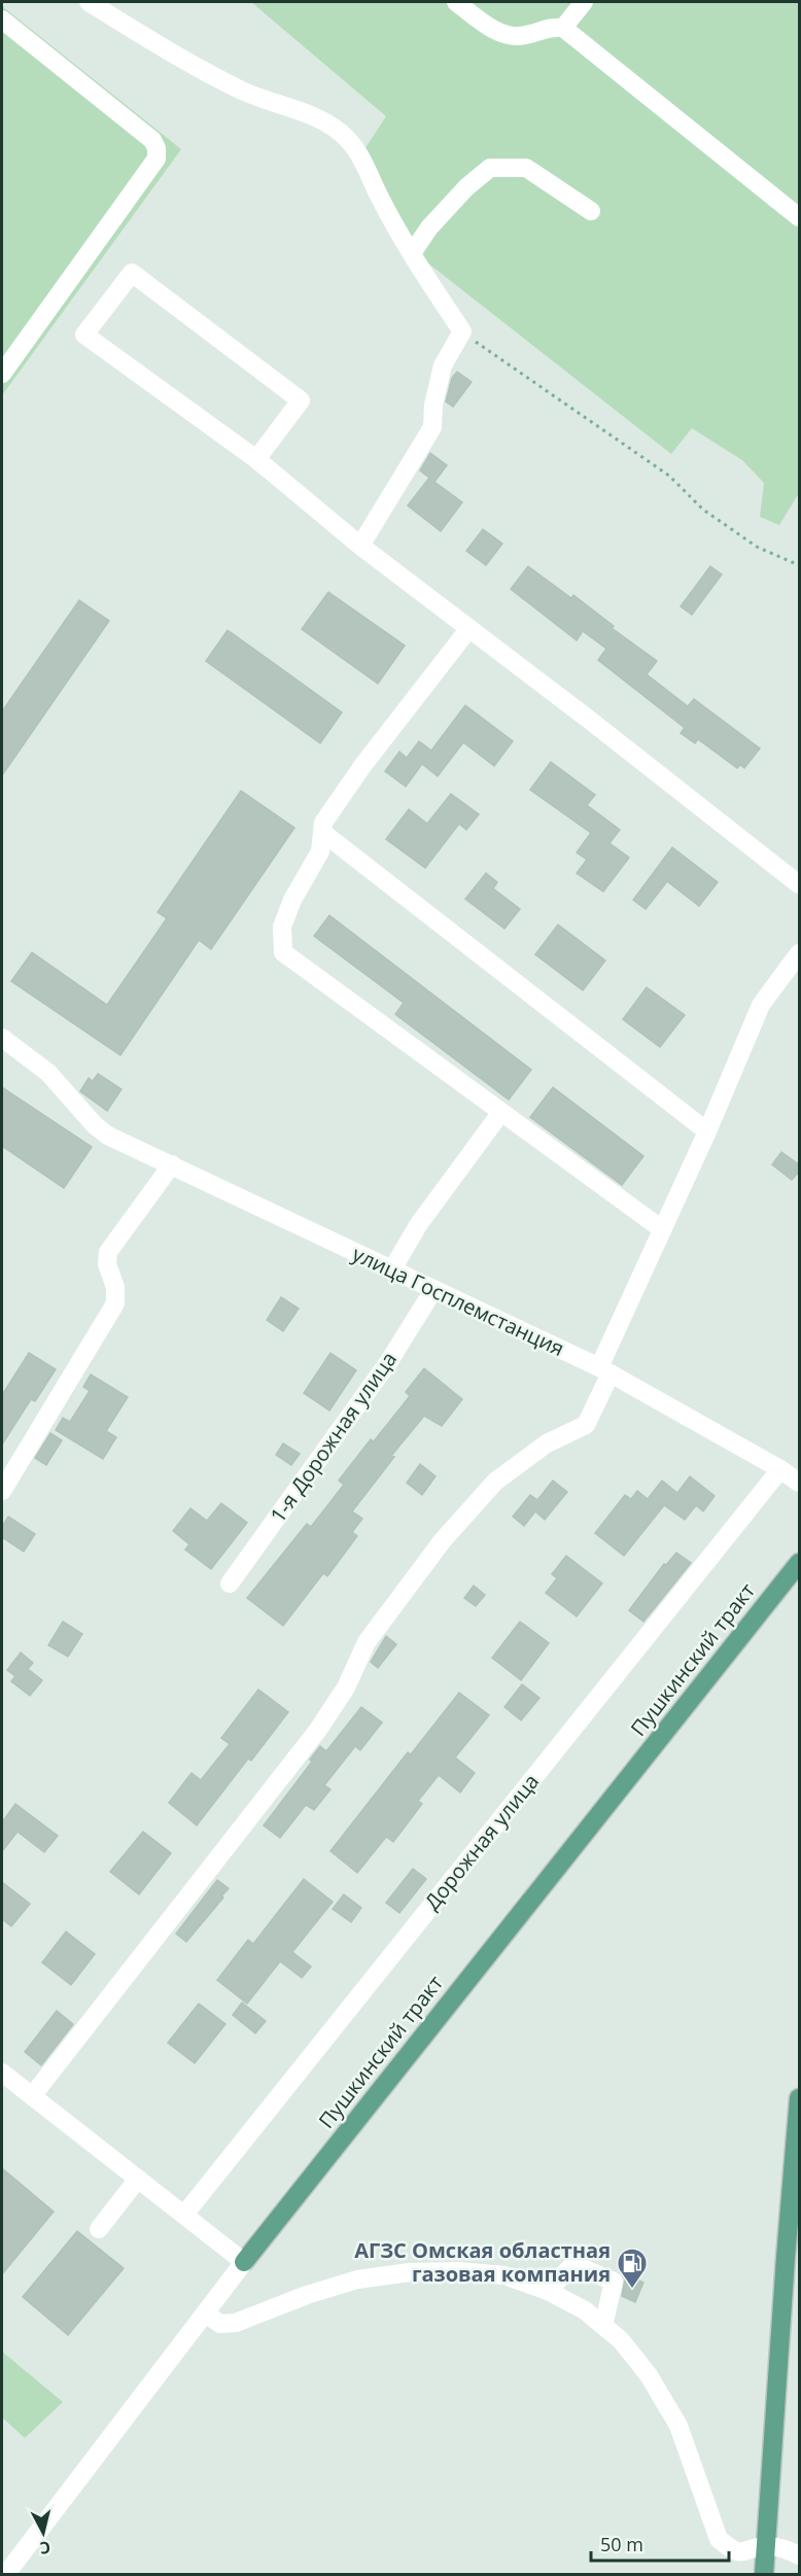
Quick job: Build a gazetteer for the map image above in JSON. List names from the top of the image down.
{
  "streets": {
    "main road": ["Пушкинский тракт"],
    "street": ["улица Госплемстанция", "1-я Дорожная улица", "Дорожная улица"]
  },
  "crossings": [
    ["улица Госплемстанция", "1-я Дорожная улица"],
    ["улица Госплемстанция", "Дорожная улица"]
  ],
  "places": {
    "fuel station": ["АГЗС Омская областная газовая компания"]
  },
  "scale_bar": "50 m",
  "north": "bottom"
}
